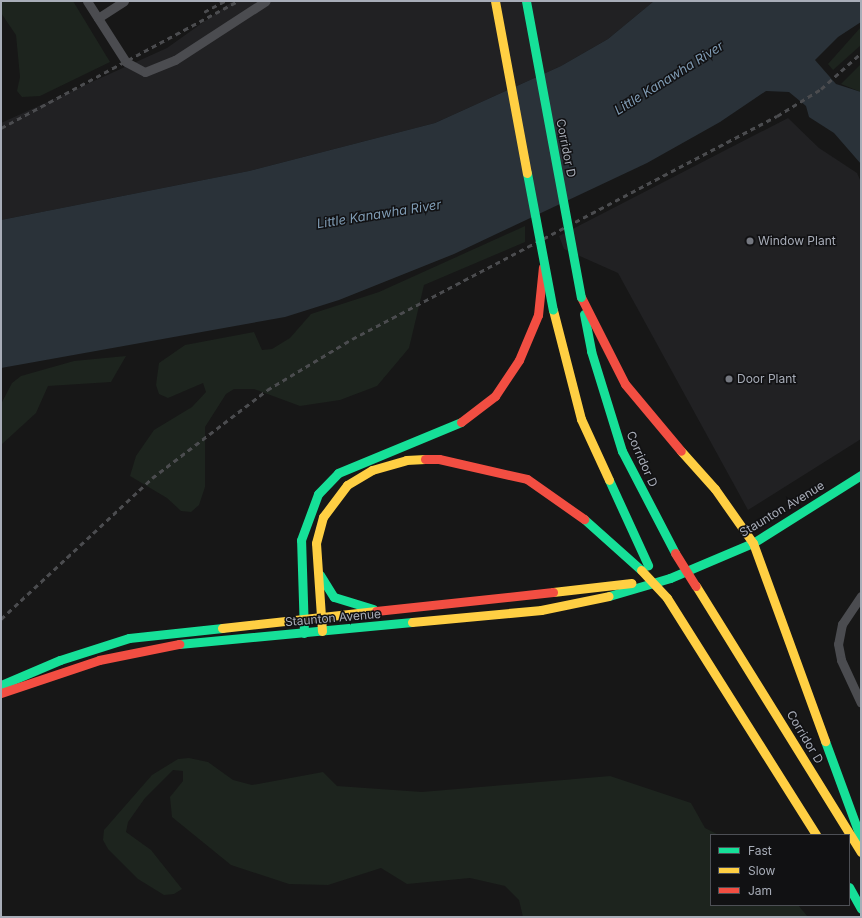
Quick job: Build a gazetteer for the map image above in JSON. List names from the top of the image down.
{
  "streets": {
    "main road": ["Corridor D", "Staunton Avenue"]
  },
  "water": ["Little Kanawha River"],
  "places": ["Window Plant", "Door Plant"],
  "legend": ["Fast", "Slow", "Jam"]
}
